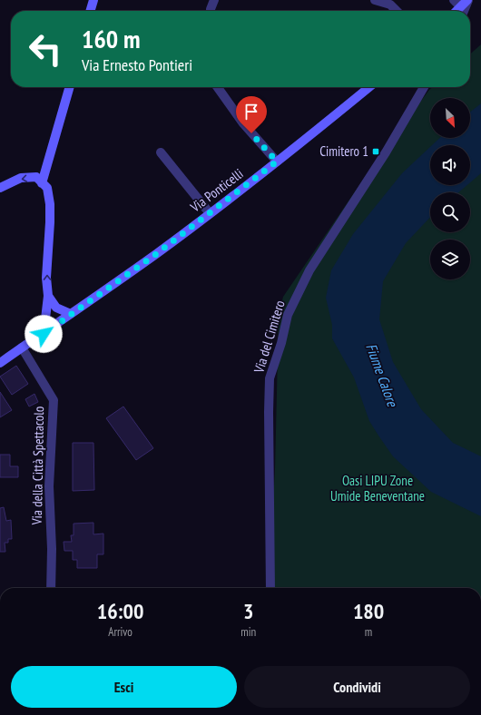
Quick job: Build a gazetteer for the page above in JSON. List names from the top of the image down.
{
  "streets": {
    "street": ["Via Ponticelli", "Via del Cimitero", "Via della Città Spettacolo"]
  },
  "crossings": [
    ["Via Ponticelli", "Via della Città Spettacolo"]
  ],
  "water": ["Fiume Calore"],
  "parks": ["Oasi LIPU Zone Umide Beneventane"],
  "places": {
    "transit": ["Cimitero 1"]
  },
  "north": "bottom right",
  "page": {
    "turn": ["160 m", "Via Ernesto Pontieri"],
    "eta": [
      "16:00",
      "Arrivo",
      "3",
      "min",
      "180",
      "m"
    ],
    "buttons": ["Esci", "Condividi"]
  }
}
